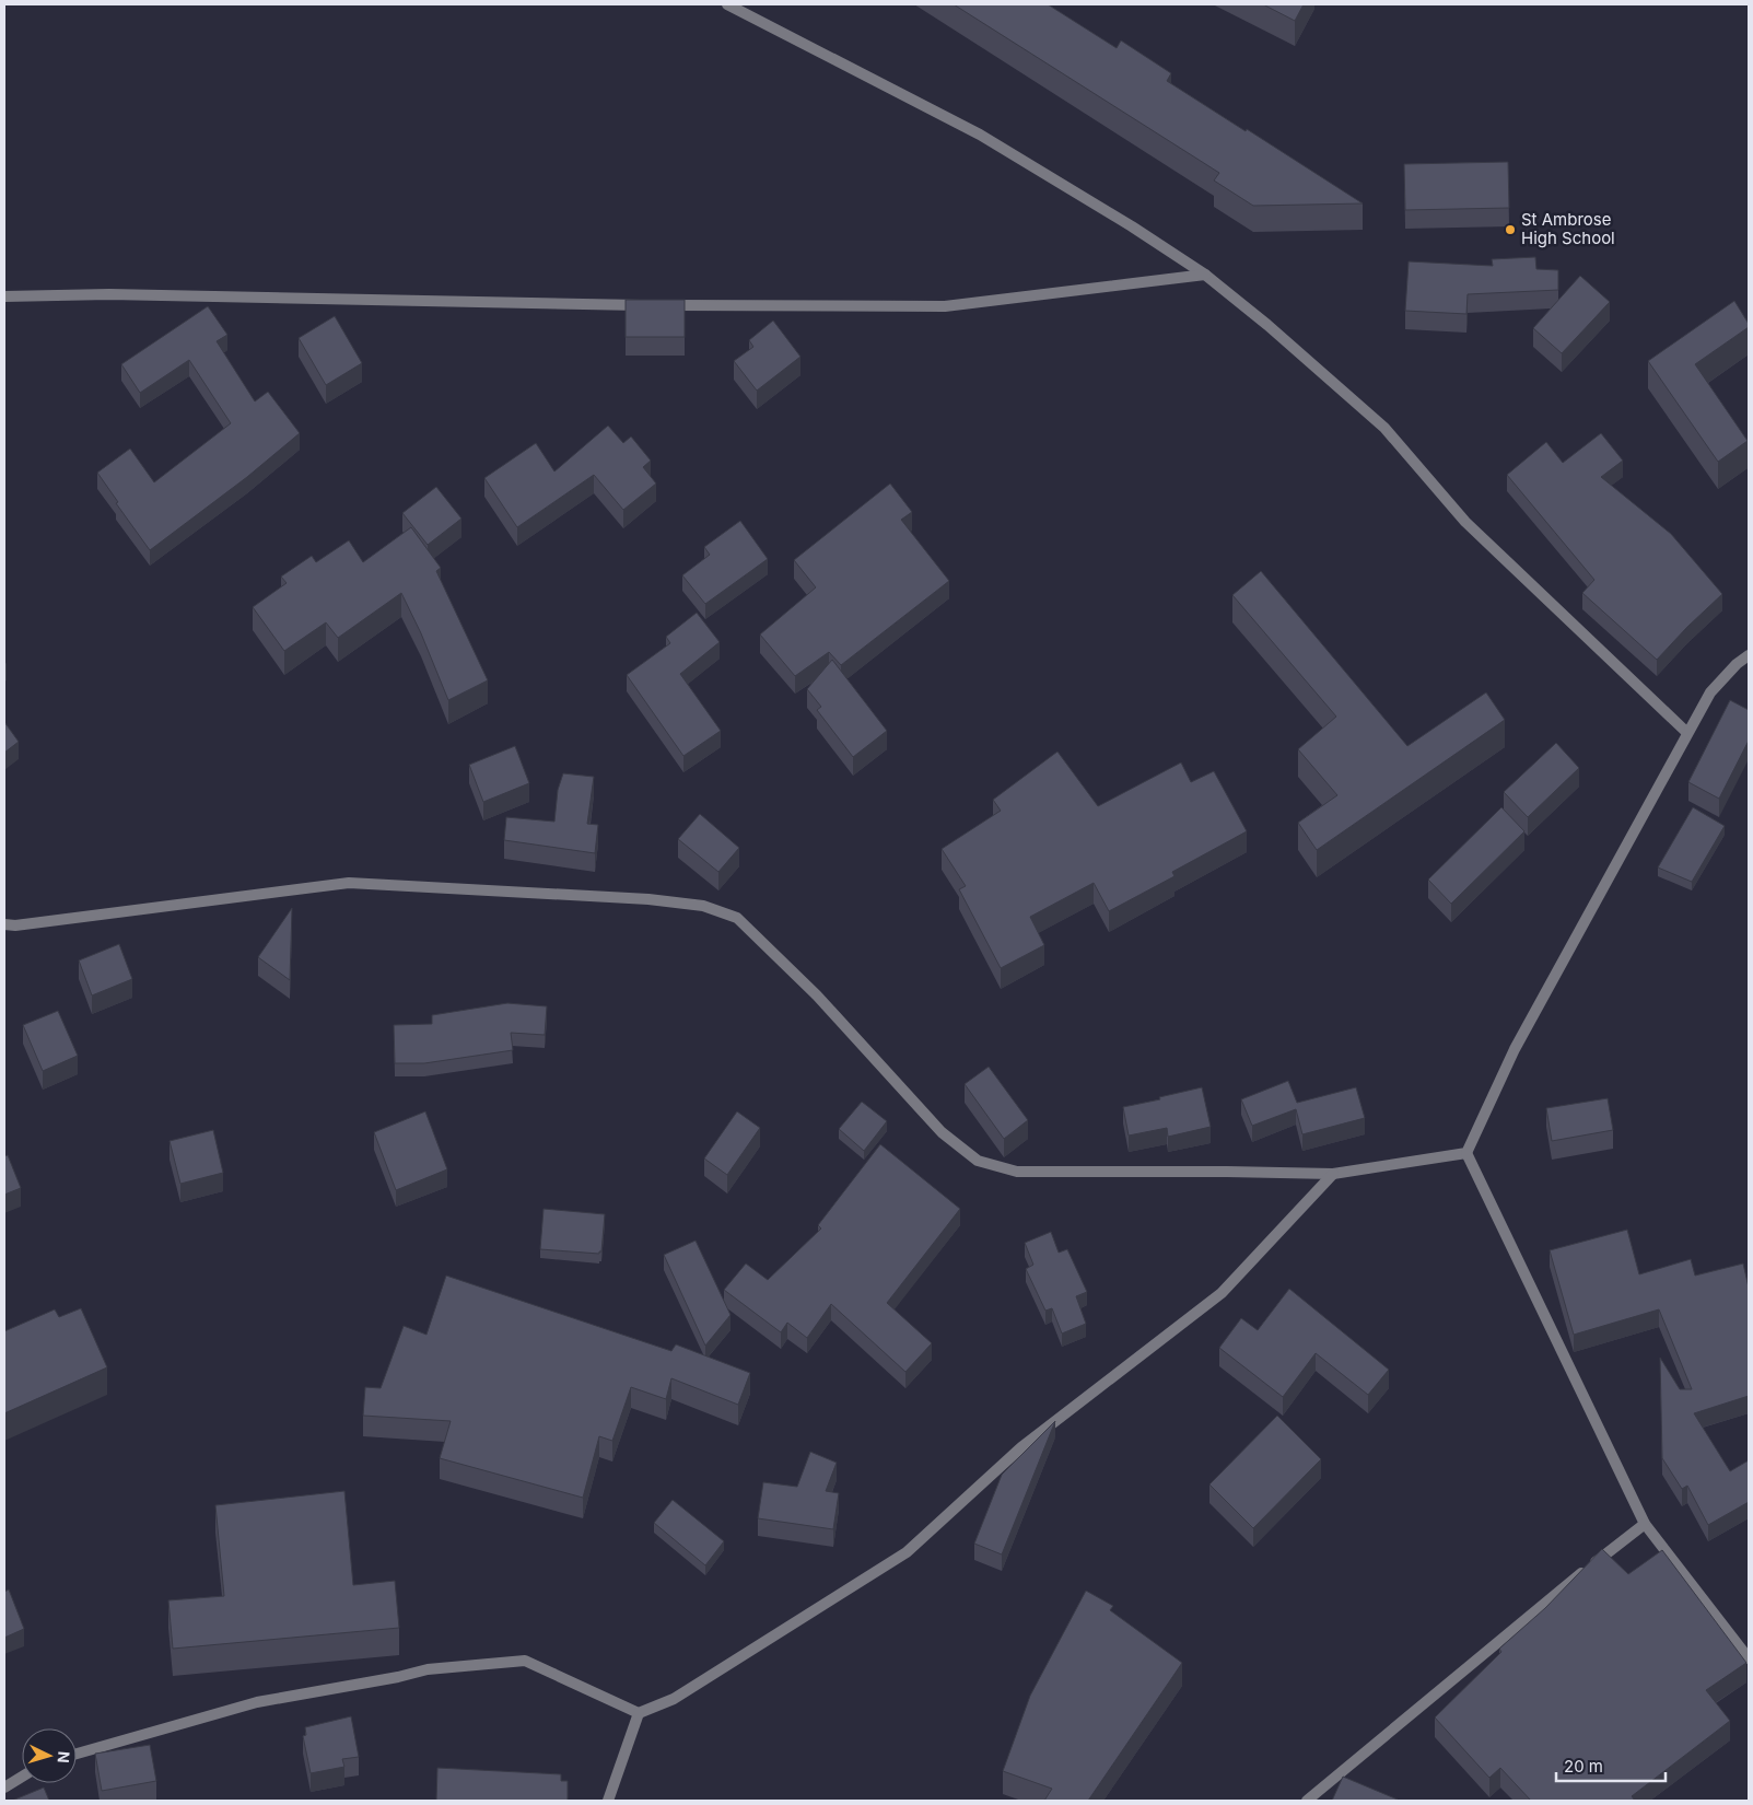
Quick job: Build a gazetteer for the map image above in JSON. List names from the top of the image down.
{
  "places": ["St Ambrose High School"],
  "scale_bar": "20 m",
  "north": "right"
}
